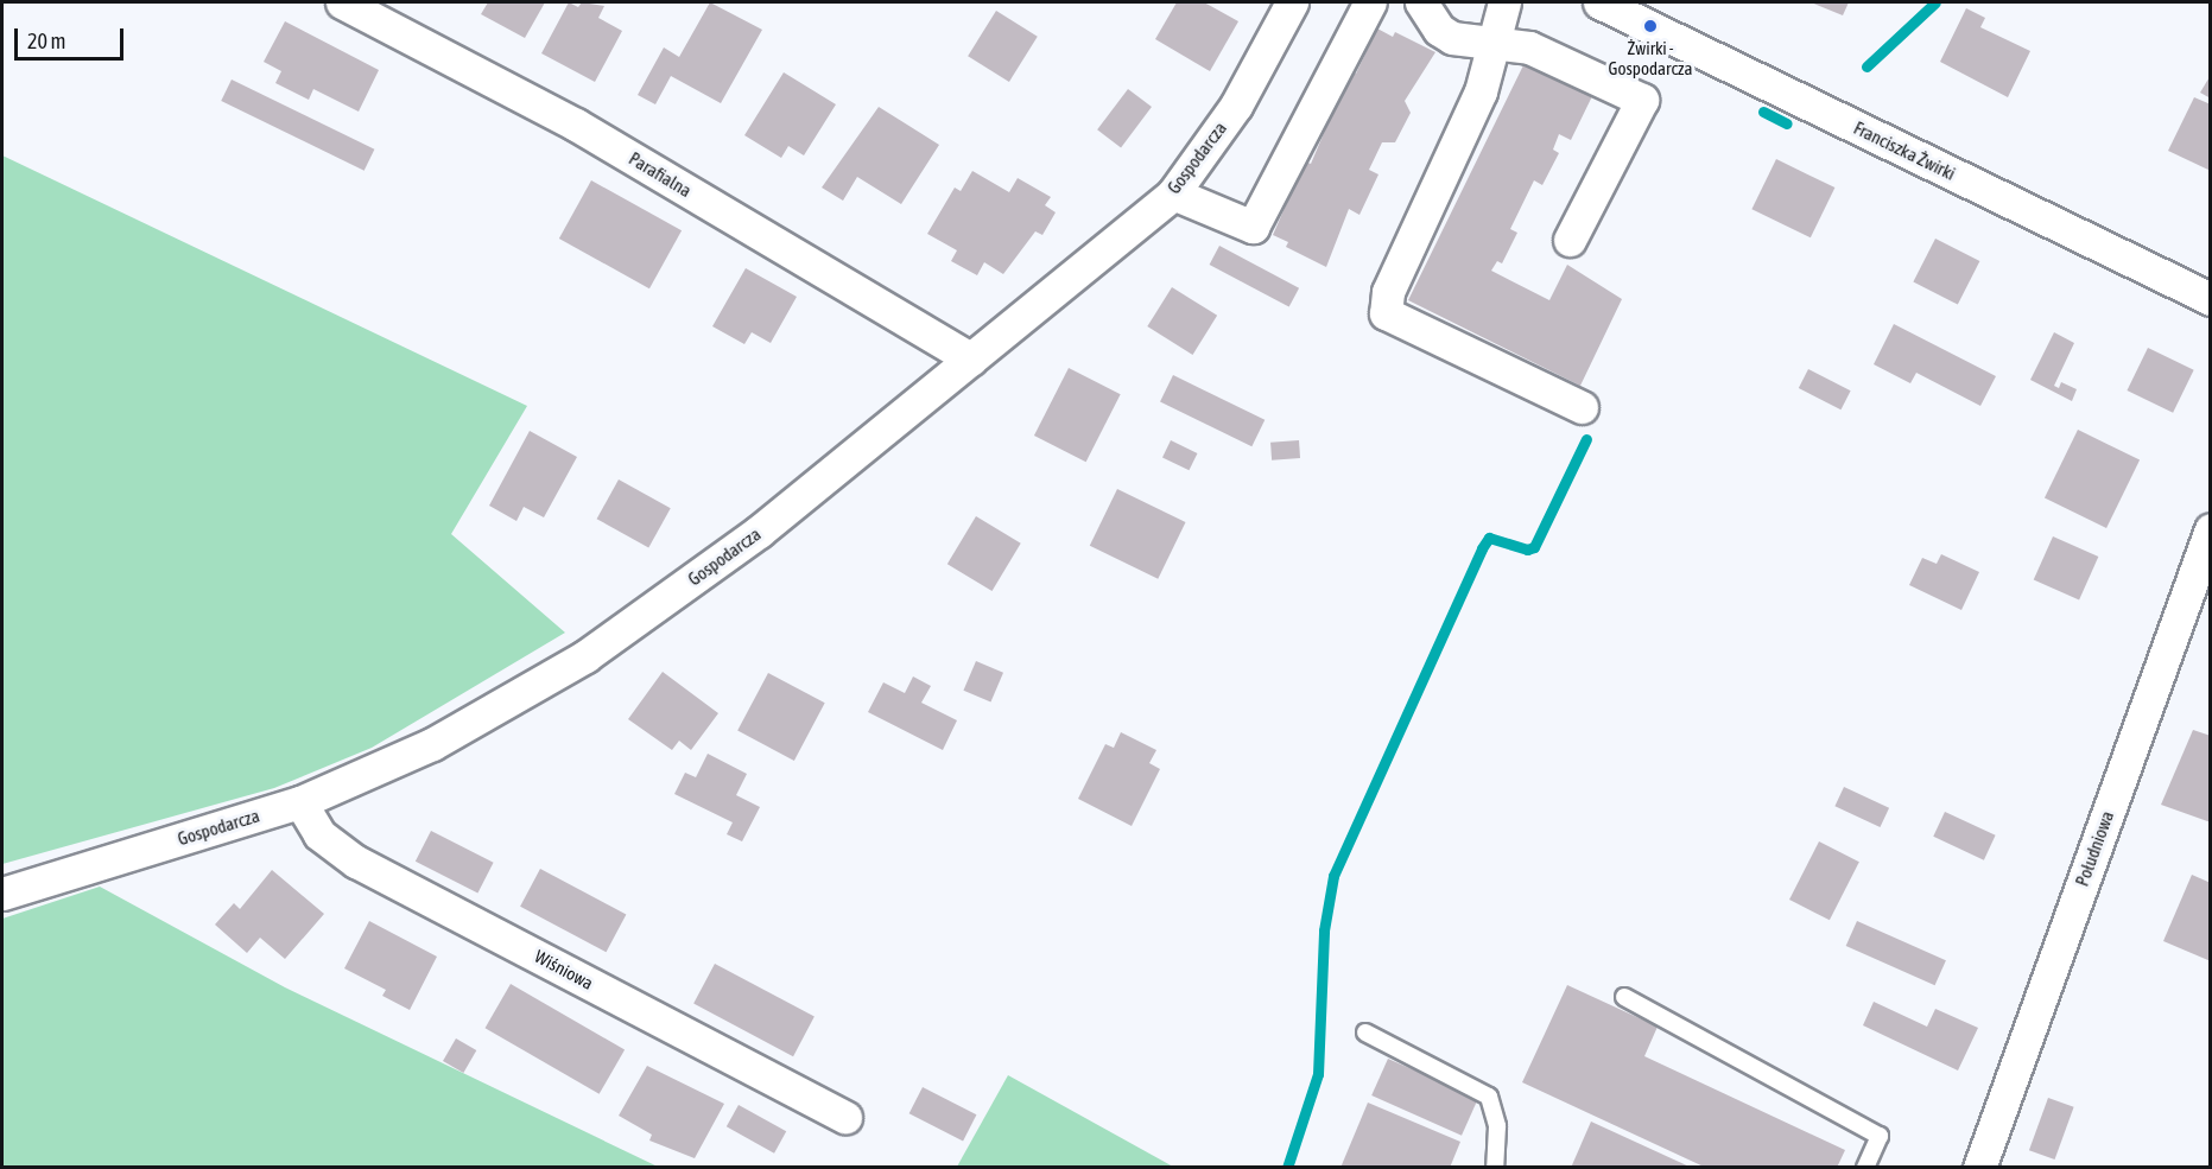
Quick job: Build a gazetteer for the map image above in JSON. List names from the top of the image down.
{
  "streets": {
    "street": [
      "Franciszka Żwirki",
      "Gospodarcza",
      "Parafialna",
      "Południowa",
      "Wiśniowa"
    ]
  },
  "crossings": [
    ["Gospodarcza", "Parafialna"],
    ["Gospodarcza", "Wiśniowa"]
  ],
  "places": ["Żwirki - Gospodarcza"],
  "scale_bar": "20 m"
}
